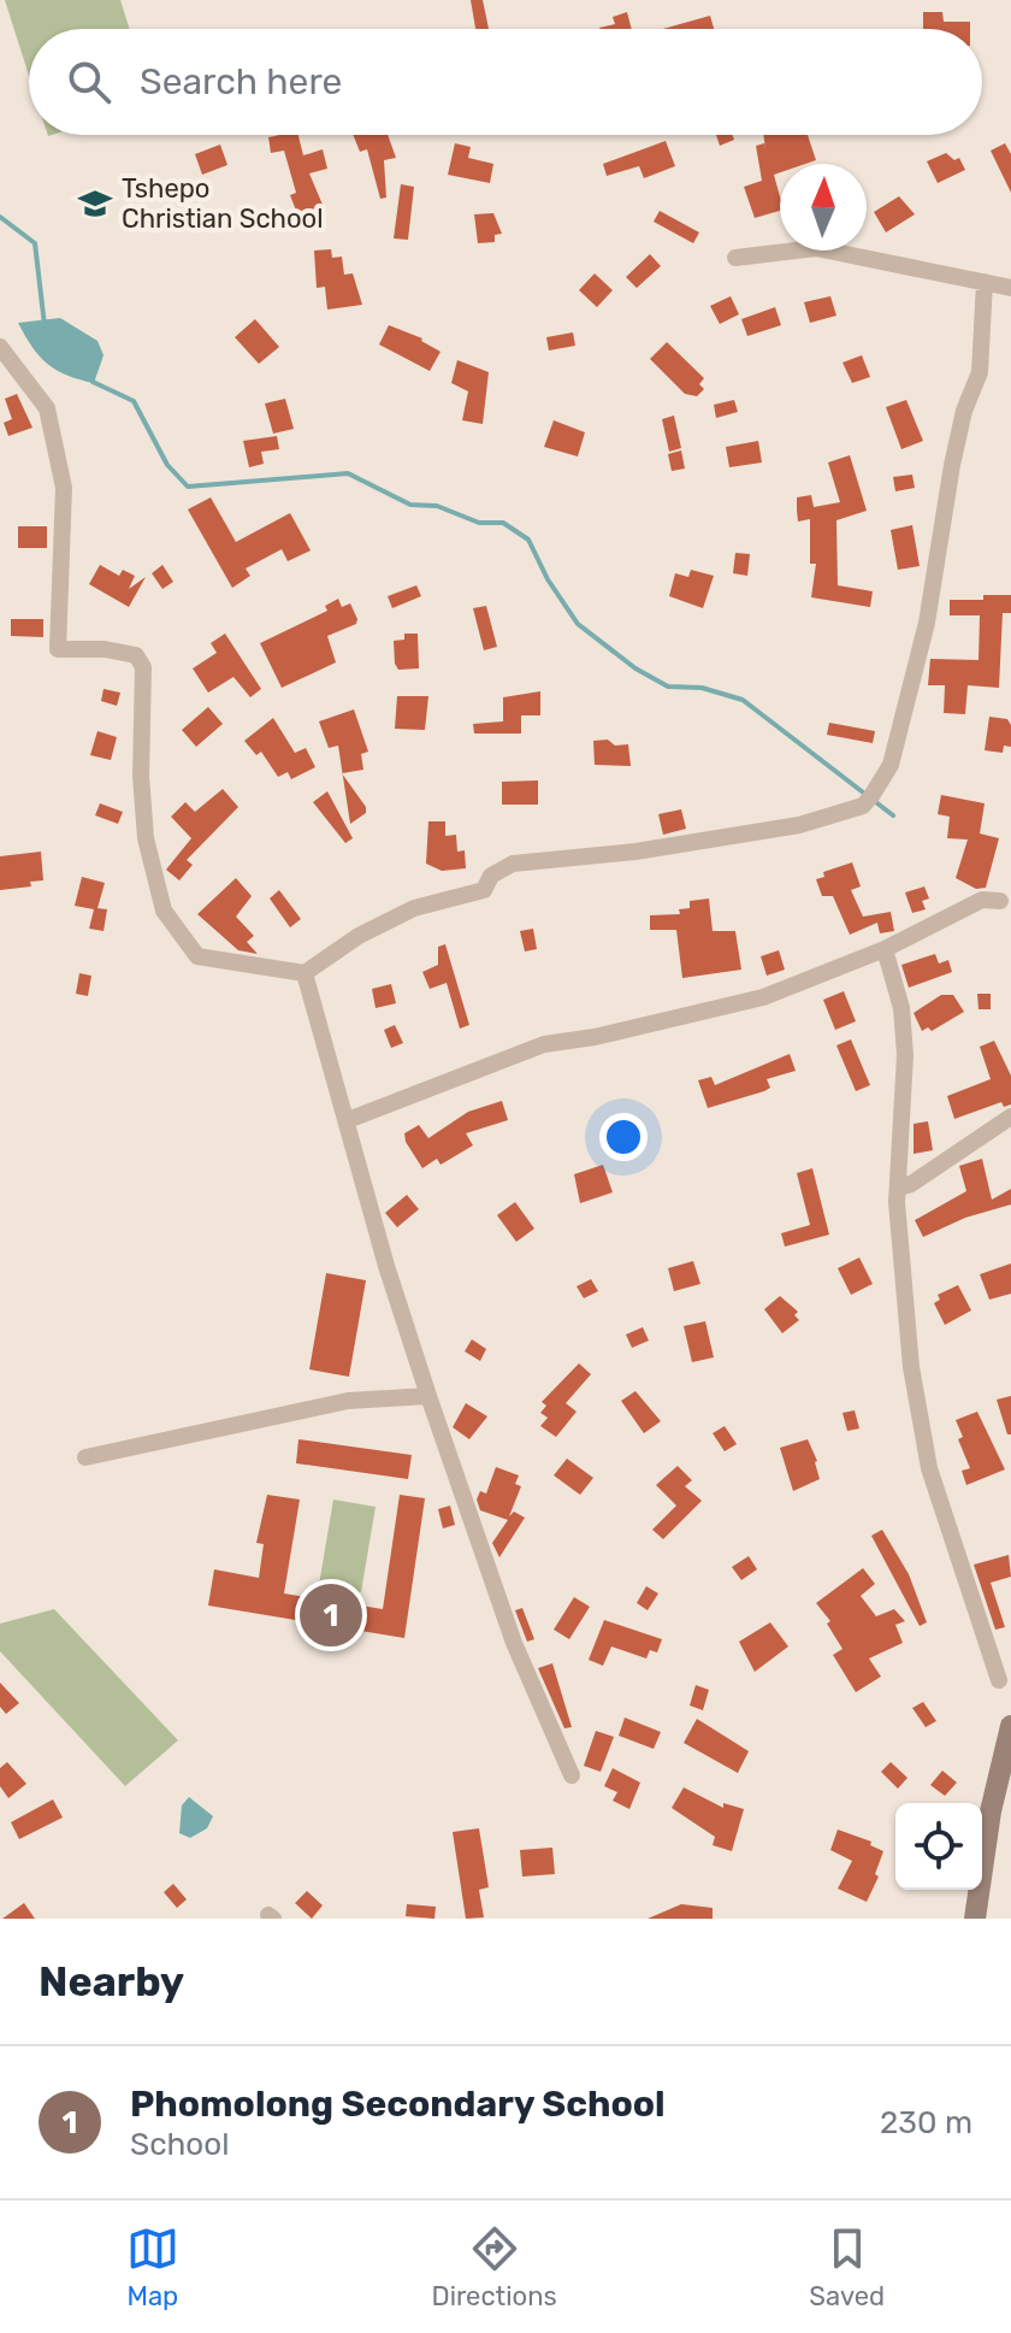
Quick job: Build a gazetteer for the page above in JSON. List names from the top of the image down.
{
  "places": {
    "school or university": ["Tshepo Christian School"]
  },
  "north": "top",
  "page": {
    "search": "Search here",
    "pins": "1",
    "heading": "Nearby",
    "list": [
      {
        "mark": "1",
        "name": "Phomolong Secondary School",
        "note": "School",
        "value": "230 m"
      }
    ],
    "nav": ["Map", "Directions", "Saved"]
  }
}
